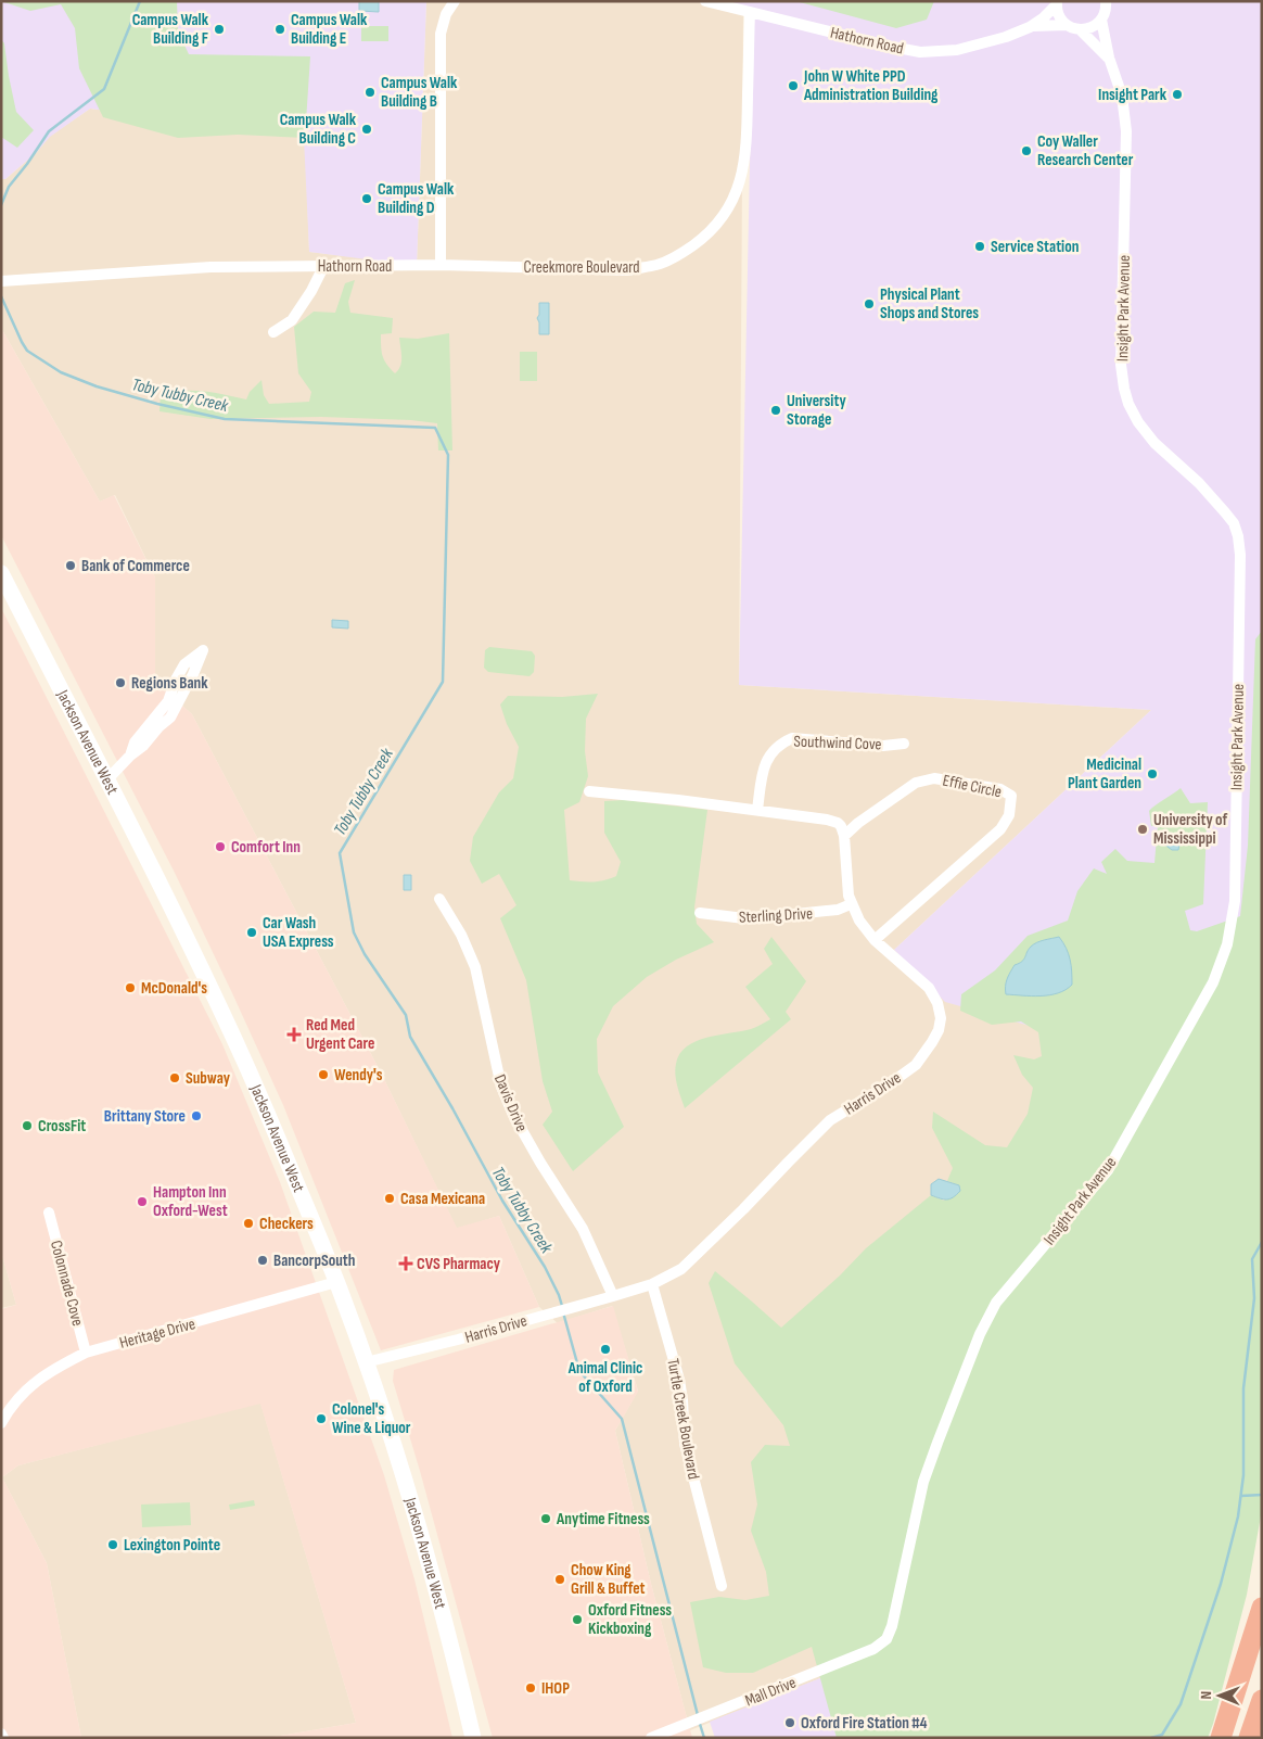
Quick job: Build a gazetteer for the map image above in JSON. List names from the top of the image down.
{
  "streets": {
    "main road": ["Jackson Avenue West"],
    "street": [
      "Hathorn Road",
      "Creekmore Boulevard",
      "Insight Park Avenue",
      "Southwind Cove",
      "Effie Circle",
      "Sterling Drive",
      "Harris Drive",
      "Davis Drive",
      "Colonnade Cove",
      "Heritage Drive",
      "Turtle Creek Boulevard",
      "Mall Drive"
    ]
  },
  "crossings": [
    ["Hathorn Road", "Creekmore Boulevard"],
    ["Insight Park Avenue", "Mall Drive"],
    ["Jackson Avenue West", "Harris Drive"],
    ["Jackson Avenue West", "Heritage Drive"],
    ["Effie Circle", "Harris Drive"],
    ["Sterling Drive", "Harris Drive"],
    ["Harris Drive", "Davis Drive"],
    ["Harris Drive", "Turtle Creek Boulevard"],
    ["Colonnade Cove", "Heritage Drive"]
  ],
  "water": ["Toby Tubby Creek"],
  "places": {
    "other": [
      "Campus Walk Building F",
      "Campus Walk Building E",
      "John W White PPD Administration Building",
      "Campus Walk Building B",
      "Insight Park",
      "Campus Walk Building C",
      "Coy Waller Research Center",
      "Campus Walk Building D",
      "Service Station",
      "Physical Plant Shops and Stores",
      "University Storage",
      "Bank of Commerce",
      "Regions Bank",
      "Medicinal Plant Garden",
      "University of Mississippi",
      "Comfort Inn",
      "Car Wash USA Express",
      "McDonald's",
      "Wendy's",
      "Subway",
      "Brittany Store",
      "CrossFit",
      "Casa Mexicana",
      "Hampton Inn Oxford-West",
      "Checkers",
      "BancorpSouth",
      "Animal Clinic of Oxford",
      "Colonel's Wine & Liquor",
      "Anytime Fitness",
      "Lexington Pointe",
      "Chow King Grill & Buffet",
      "Oxford Fitness Kickboxing",
      "IHOP",
      "Oxford Fire Station #4"
    ],
    "health": ["Red Med Urgent Care", "CVS Pharmacy"]
  },
  "north": "left"
}
